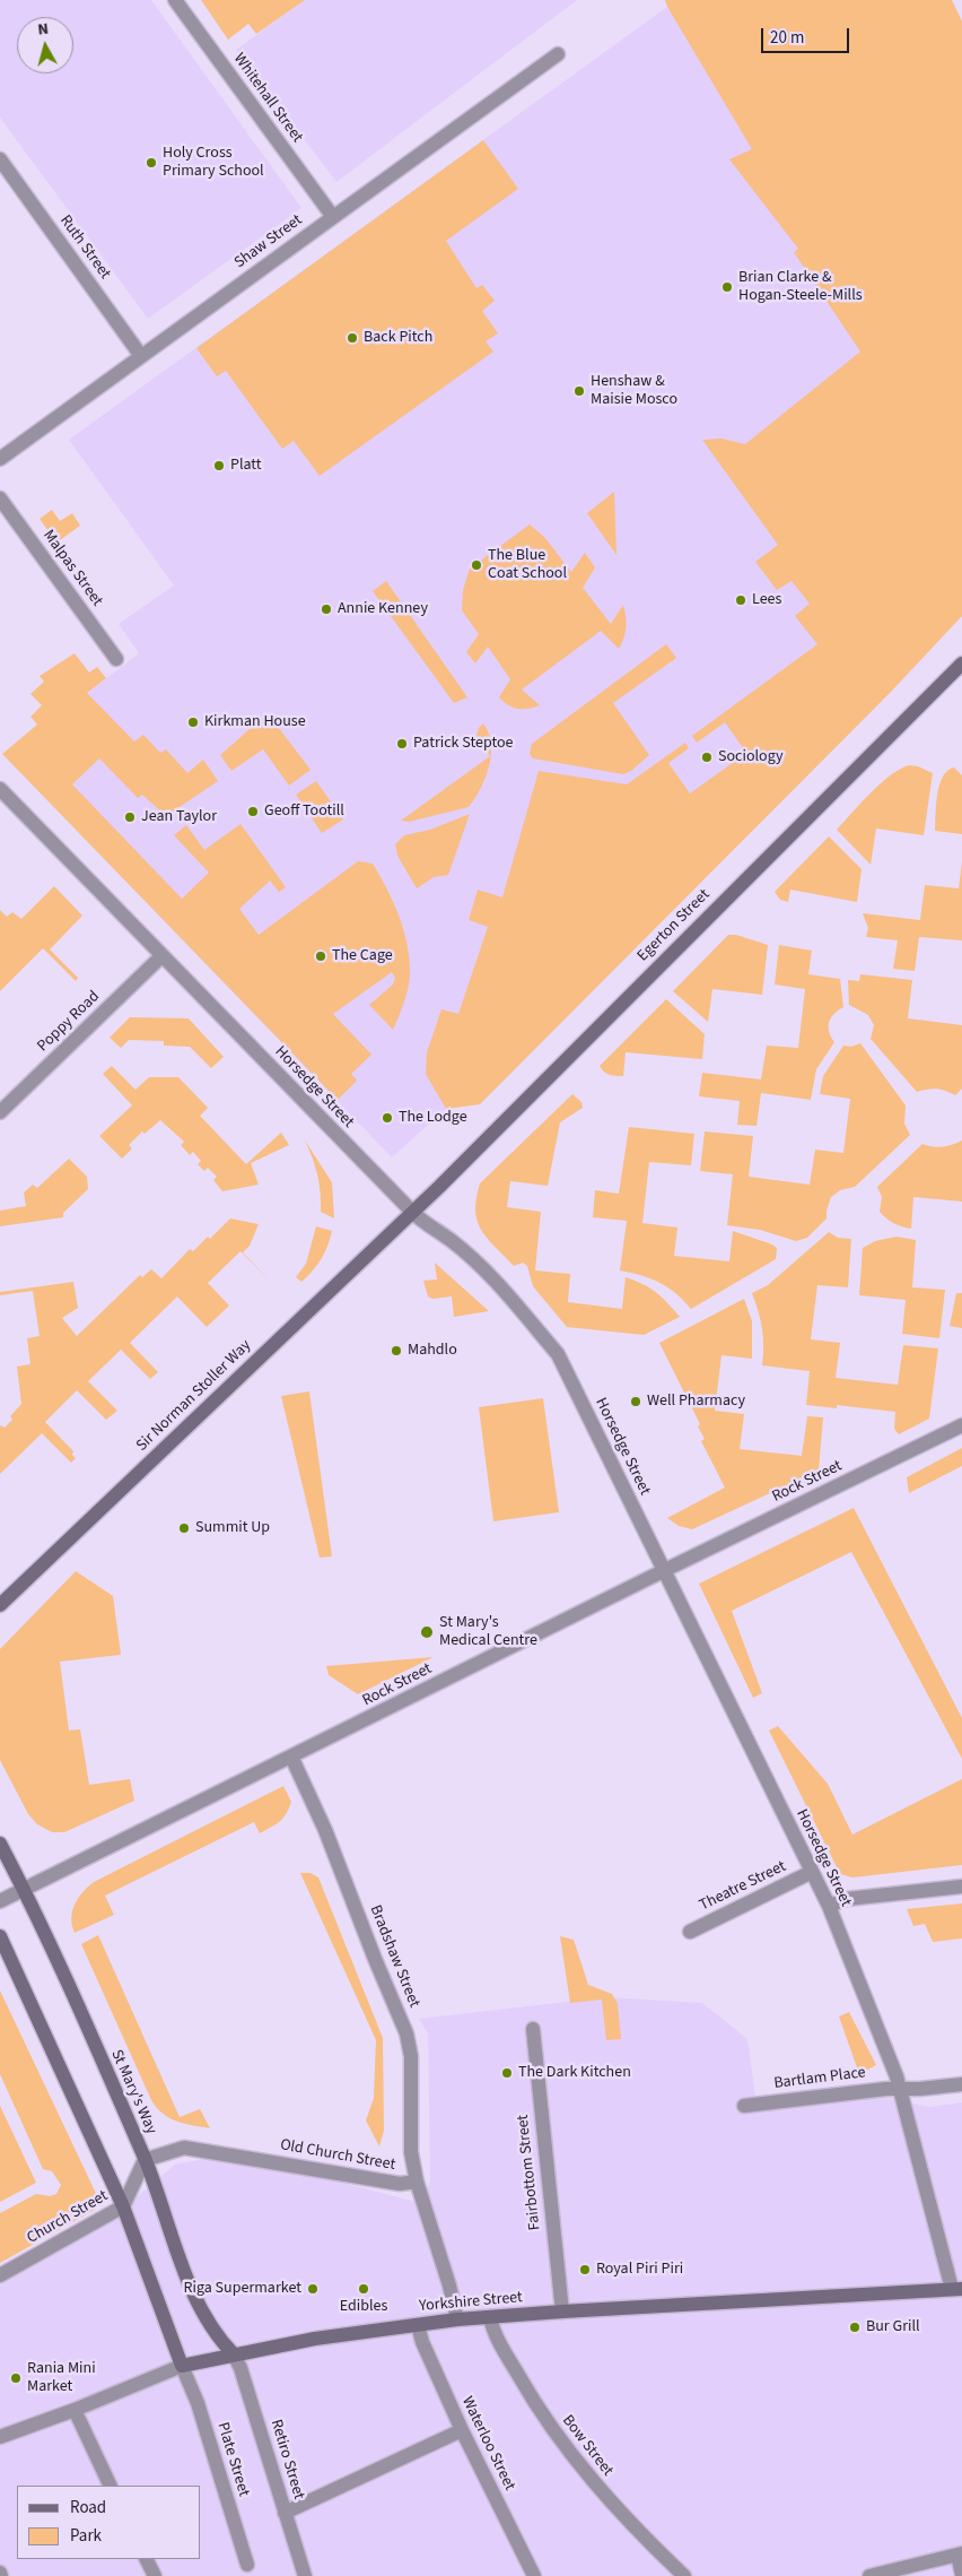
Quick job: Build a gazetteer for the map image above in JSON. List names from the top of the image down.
{
  "streets": {
    "main road": [
      "Egerton Street",
      "Sir Norman Stoller Way",
      "St Mary's Way",
      "Yorkshire Street"
    ],
    "street": [
      "Whitehall Street",
      "Shaw Street",
      "Ruth Street",
      "Malpas Street",
      "Poppy Road",
      "Horsedge Street",
      "Rock Street",
      "Theatre Street",
      "Bradshaw Street",
      "Bartlam Place",
      "Old Church Street",
      "Fairbottom Street",
      "Church Street",
      "Waterloo Street",
      "Bow Street",
      "Plate Street",
      "Retiro Street"
    ]
  },
  "crossings": [
    ["Whitehall Street", "Shaw Street"],
    ["Shaw Street", "Ruth Street"],
    ["Egerton Street", "Horsedge Street"],
    ["Egerton Street", "Sir Norman Stoller Way"],
    ["Poppy Road", "Horsedge Street"],
    ["Horsedge Street", "Sir Norman Stoller Way"],
    ["Horsedge Street", "Rock Street"],
    ["Horsedge Street", "Theatre Street"],
    ["Horsedge Street", "Bartlam Place"],
    ["Horsedge Street", "Yorkshire Street"],
    ["Rock Street", "Bradshaw Street"],
    ["Rock Street", "St Mary's Way"],
    ["Bradshaw Street", "Old Church Street"],
    ["St Mary's Way", "Old Church Street"],
    ["St Mary's Way", "Yorkshire Street"],
    ["St Mary's Way", "Retiro Street"],
    ["Fairbottom Street", "Yorkshire Street"],
    ["Yorkshire Street", "Waterloo Street"],
    ["Yorkshire Street", "Bow Street"],
    ["Yorkshire Street", "Plate Street"],
    ["Yorkshire Street", "Retiro Street"]
  ],
  "places": [
    "Holy Cross Primary School",
    "Brian Clarke & Hogan-Steele-Mills",
    "Back Pitch",
    "Henshaw & Maisie Mosco",
    "Platt",
    "The Blue Coat School",
    "Lees",
    "Annie Kenney",
    "Kirkman House",
    "Patrick Steptoe",
    "Sociology",
    "Geoff Tootill",
    "Jean Taylor",
    "The Cage",
    "The Lodge",
    "Mahdlo",
    "Well Pharmacy",
    "Summit Up",
    "St Mary's Medical Centre",
    "The Dark Kitchen",
    "Royal Piri Piri",
    "Riga Supermarket",
    "Edibles",
    "Bur Grill",
    "Rania Mini Market"
  ],
  "legend": ["Road", "Park"],
  "scale_bar": "20 m",
  "north": "top"
}
